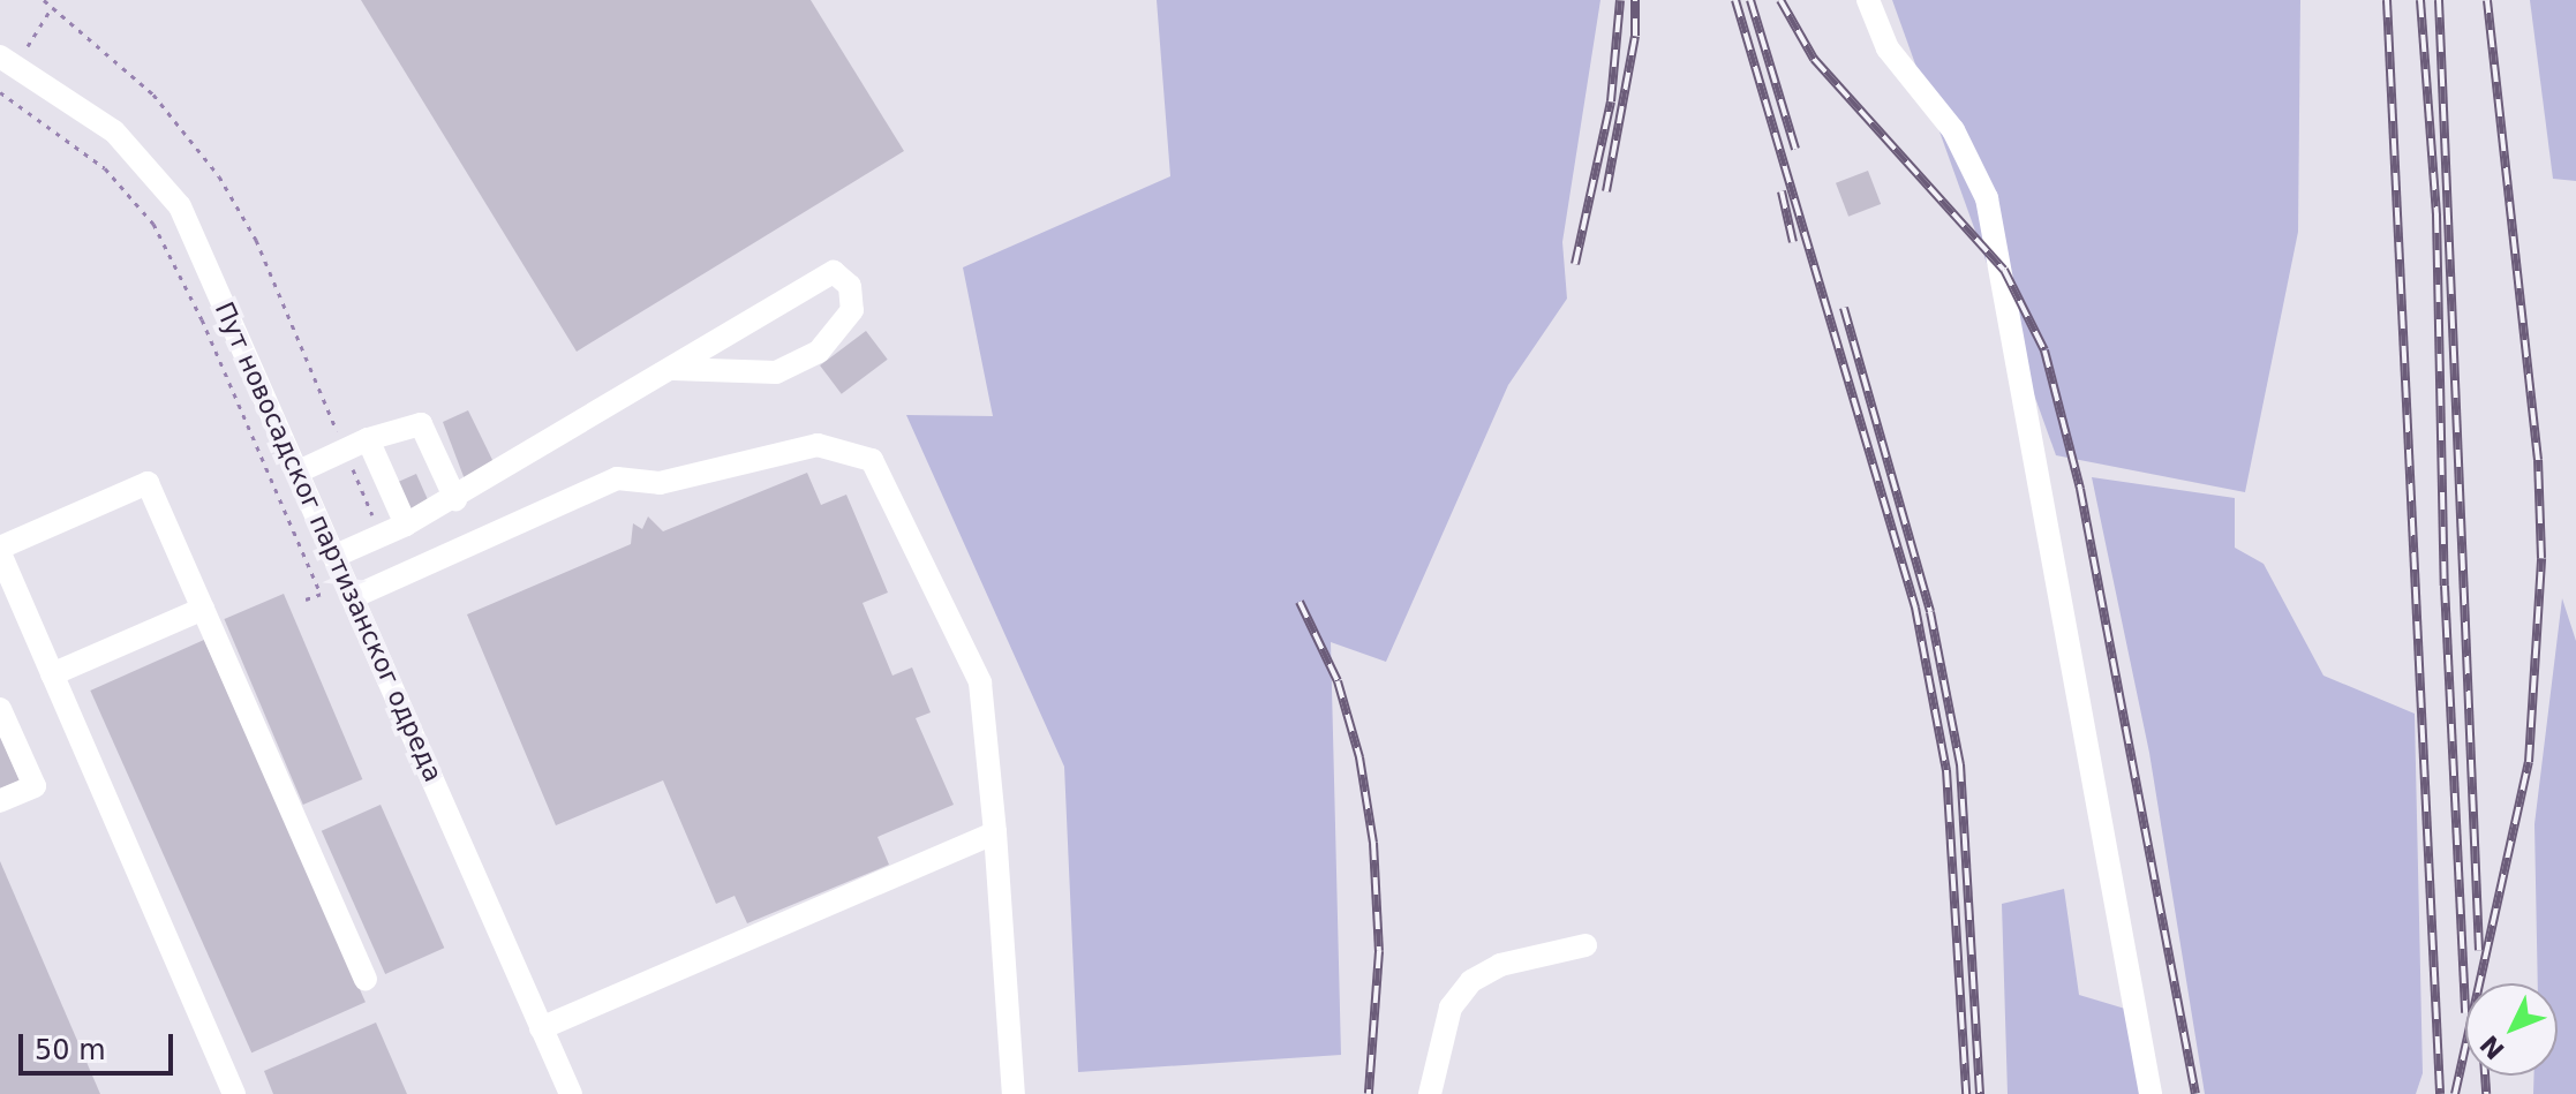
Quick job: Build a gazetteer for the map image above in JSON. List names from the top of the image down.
{
  "streets": {
    "street": ["Пут новосадског партизанског одреда"]
  },
  "scale_bar": "50 m",
  "north": "bottom left"
}
